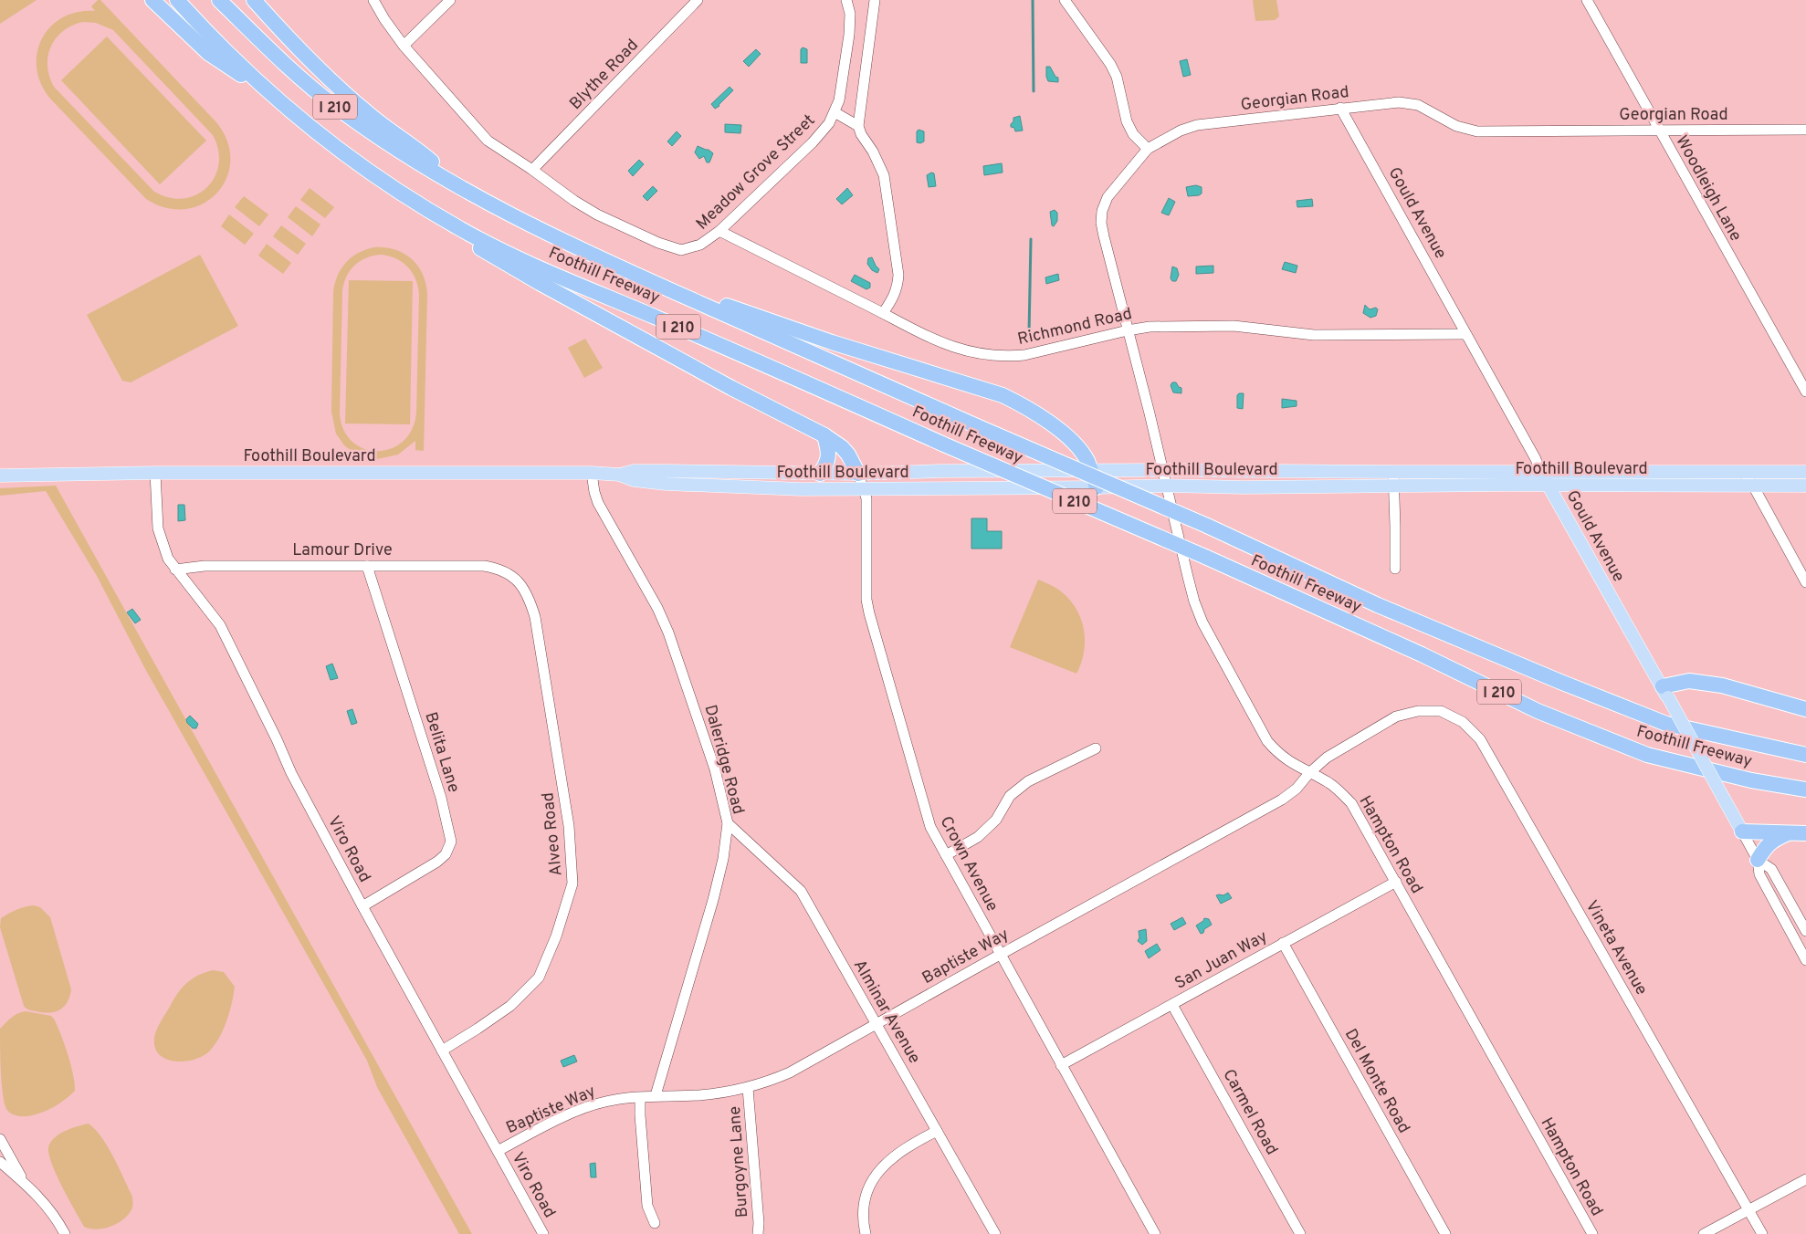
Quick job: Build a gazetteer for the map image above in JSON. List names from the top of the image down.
{
  "streets": {
    "highway": ["I 210", "Foothill Freeway"],
    "main road": ["Gould Avenue", "Foothill Boulevard"],
    "street": [
      "Blythe Road",
      "Georgian Road",
      "Meadow Grove Street",
      "Woodleigh Lane",
      "Richmond Road",
      "Lamour Drive",
      "Belita Lane",
      "Daleridge Road",
      "Alveo Road",
      "Hampton Road",
      "Viro Road",
      "Crown Avenue",
      "Vineta Avenue",
      "Baptiste Way",
      "San Juan Way",
      "Alminar Avenue",
      "Del Monte Road",
      "Carmel Road",
      "Burgoyne Lane"
    ]
  },
  "crossings": [
    ["Blythe Road", "Meadow Grove Street"],
    ["Georgian Road", "Woodleigh Lane"],
    ["Georgian Road", "Gould Avenue"],
    ["Georgian Road", "Richmond Road"],
    ["Georgian Road", "Foothill Boulevard"],
    ["Georgian Road", "Hampton Road"],
    ["Meadow Grove Street", "Richmond Road"],
    ["Gould Avenue", "Richmond Road"],
    ["Gould Avenue", "Foothill Boulevard"],
    ["Foothill Boulevard", "Daleridge Road"],
    ["Foothill Boulevard", "Hampton Road"],
    ["Foothill Boulevard", "Viro Road"],
    ["Foothill Boulevard", "Crown Avenue"],
    ["Lamour Drive", "Belita Lane"],
    ["Lamour Drive", "Alveo Road"],
    ["Lamour Drive", "Viro Road"],
    ["Belita Lane", "Viro Road"],
    ["Daleridge Road", "Baptiste Way"],
    ["Daleridge Road", "Alminar Avenue"],
    ["Alveo Road", "Viro Road"],
    ["Hampton Road", "Baptiste Way"],
    ["Hampton Road", "San Juan Way"],
    ["Viro Road", "Baptiste Way"],
    ["Crown Avenue", "Baptiste Way"],
    ["Crown Avenue", "San Juan Way"],
    ["Vineta Avenue", "Baptiste Way"],
    ["Baptiste Way", "Alminar Avenue"],
    ["Baptiste Way", "Burgoyne Lane"],
    ["San Juan Way", "Del Monte Road"],
    ["San Juan Way", "Carmel Road"]
  ]
}
